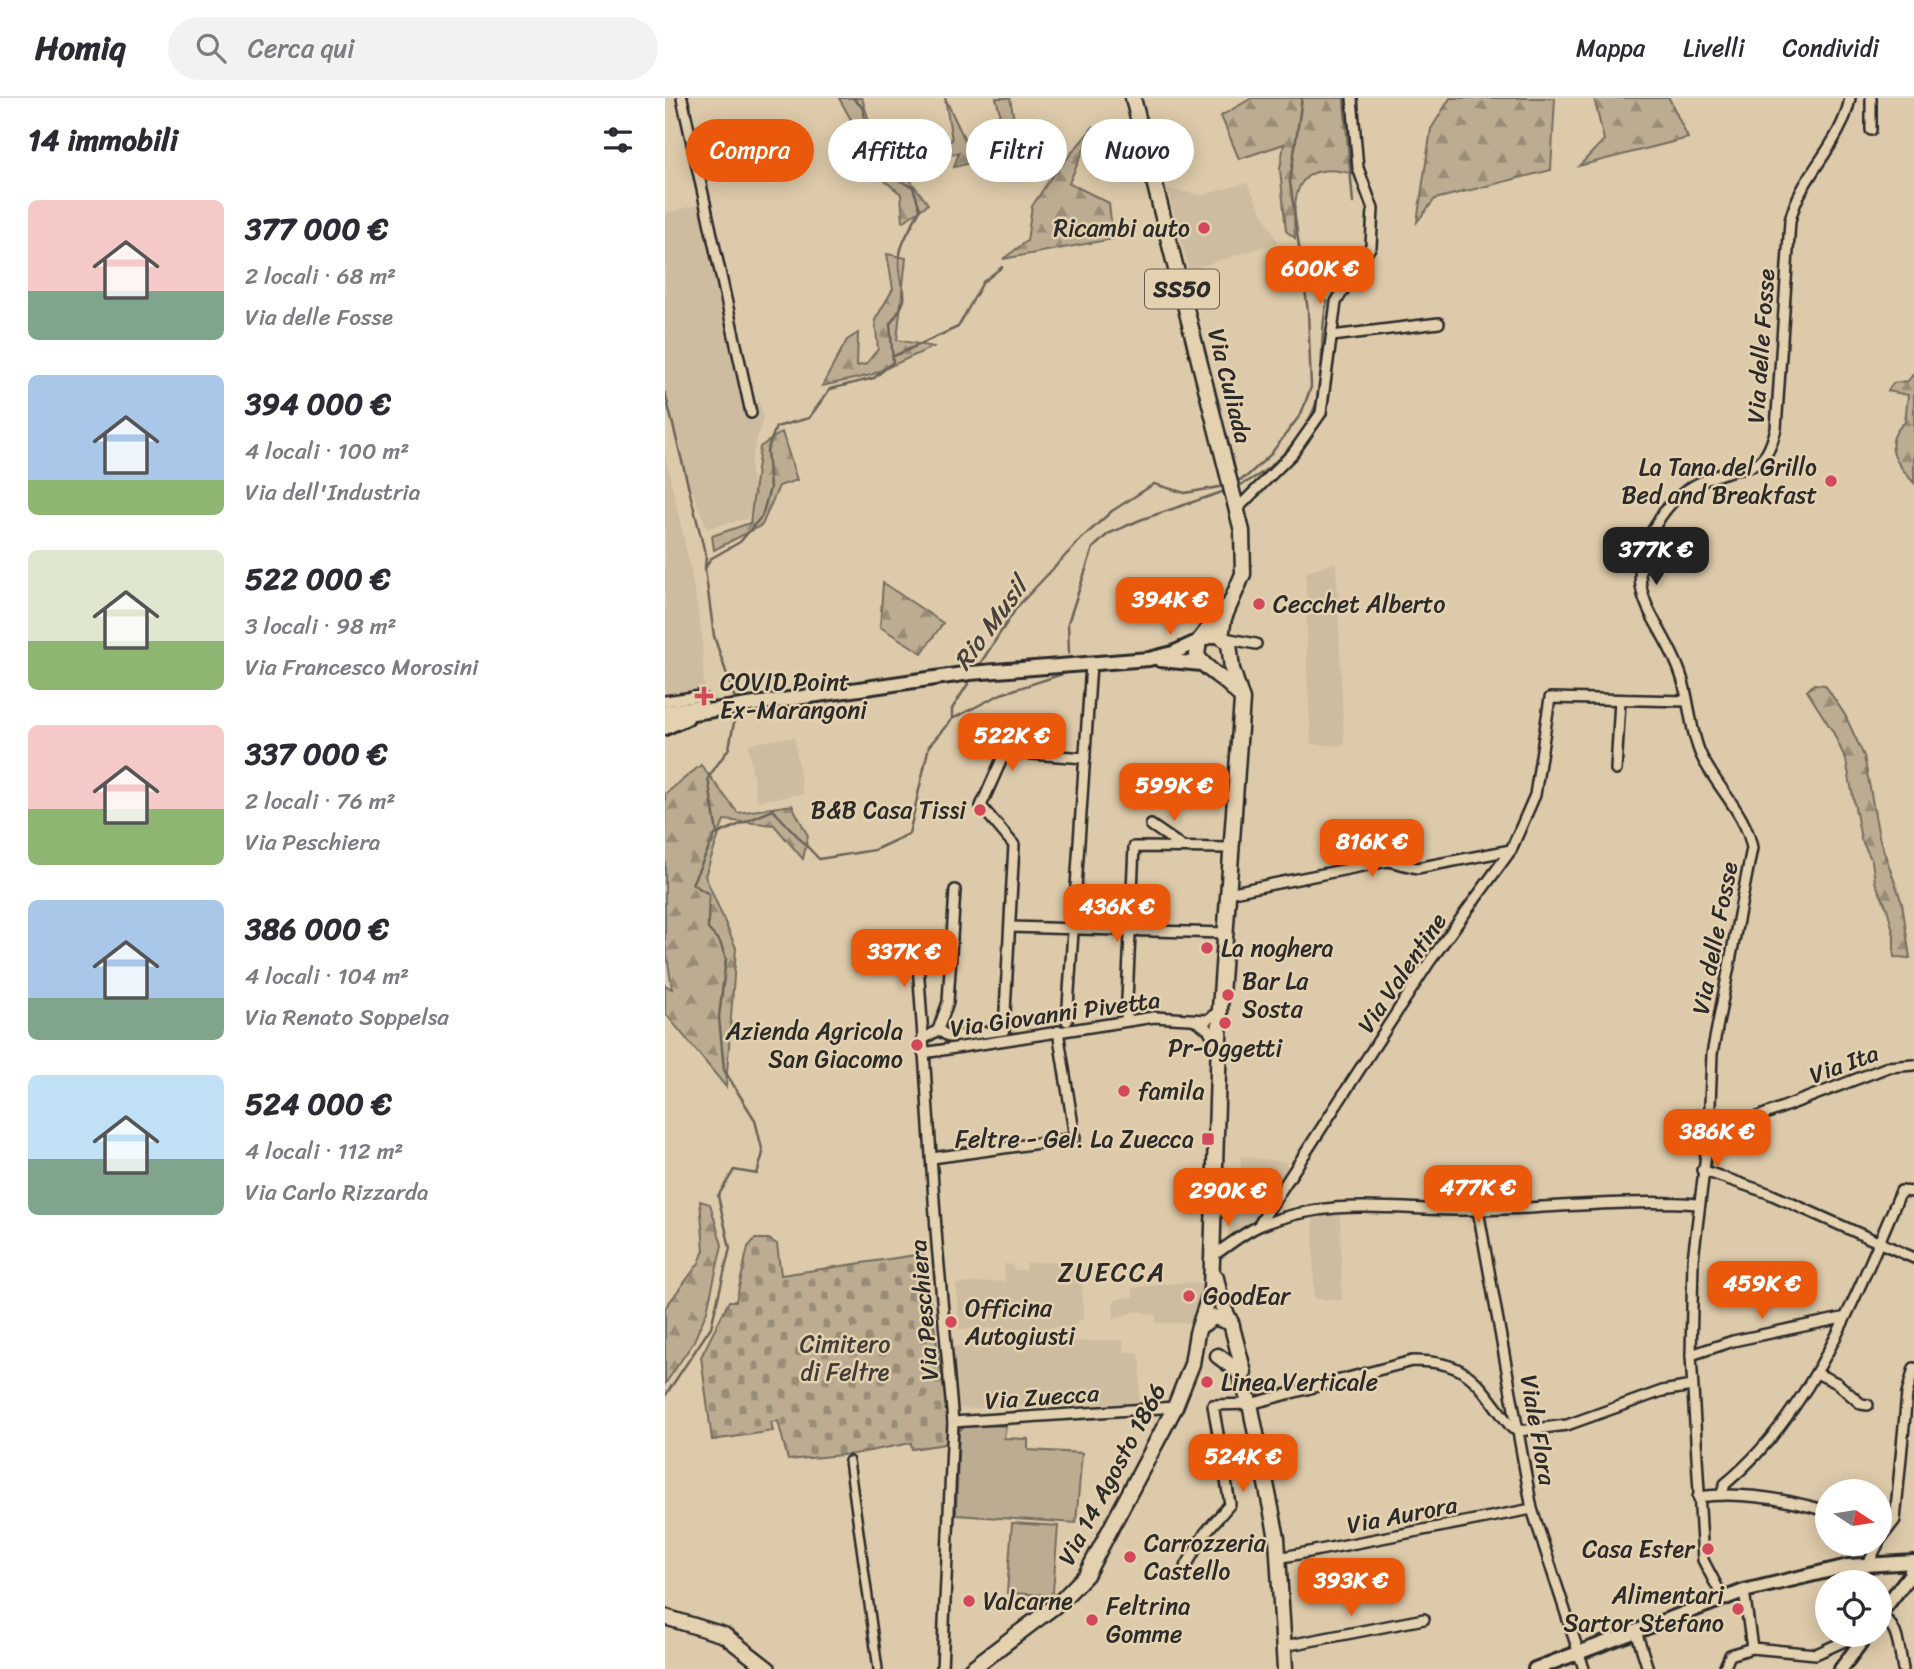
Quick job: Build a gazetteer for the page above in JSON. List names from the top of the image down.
{
  "streets": {
    "main road": ["SS50", "Via Culiada", "Via 14 Agosto 1866"],
    "street": [
      "Via delle Fosse",
      "Via Valentine",
      "Via Giovanni Pivetta",
      "Via Ita",
      "Via Peschiera",
      "Via Zuecca",
      "Viale Flora",
      "Via Aurora"
    ]
  },
  "crossings": [
    ["Via delle Fosse", "Via Valentine"],
    ["Via delle Fosse", "Via Ita"],
    ["Via Giovanni Pivetta", "Via Peschiera"],
    ["Via Peschiera", "Via Zuecca"],
    ["Via Zuecca", "Via 14 Agosto 1866"],
    ["Viale Flora", "Via Aurora"]
  ],
  "districts": ["ZUECCA"],
  "water": ["Rio Musil"],
  "parks": ["Cimitero di Feltre"],
  "places": {
    "other": [
      "Ricambi auto",
      "La Tana del Grillo Bed and Breakfast",
      "Cecchet Alberto",
      "B&B Casa Tissi",
      "La noghera",
      "Bar La Sosta",
      "Pr-Oggetti",
      "Azienda Agricola San Giacomo",
      "famila",
      "GoodEar",
      "Officina Autogiusti",
      "Linea Verticale",
      "Casa Ester",
      "Carrozzeria Castello",
      "Valcarne",
      "Alimentari Sartor Stefano",
      "Feltrina Gomme"
    ],
    "health": ["COVID Point Ex-Marangoni"],
    "transit": ["Feltre - Gel. La Zuecca"]
  },
  "north": "right",
  "page": {
    "header": "Homiq",
    "search": "Cerca qui",
    "nav": ["Mappa", "Livelli", "Condividi"],
    "heading": "14 immobili",
    "chip": [
      "Compra",
      "Affitta",
      "Filtri",
      "Nuovo"
    ],
    "list": [
      {
        "name": "377 000 €",
        "note": "2 locali · 68 m² · Via delle Fosse"
      },
      {
        "name": "394 000 €",
        "note": "4 locali · 100 m² · Via dell'Industria"
      },
      {
        "name": "522 000 €",
        "note": "3 locali · 98 m² · Via Francesco Morosini"
      },
      {
        "name": "337 000 €",
        "note": "2 locali · 76 m² · Via Peschiera"
      },
      {
        "name": "386 000 €",
        "note": "4 locali · 104 m² · Via Renato Soppelsa"
      },
      {
        "name": "524 000 €",
        "note": "4 locali · 112 m² · Via Carlo Rizzarda"
      }
    ],
    "price": [
      "600K €",
      "377K €",
      "394K €",
      "522K €",
      "599K €",
      "816K €",
      "436K €",
      "337K €",
      "386K €",
      "477K €",
      "290K €",
      "459K €",
      "524K €",
      "393K €"
    ]
  }
}
